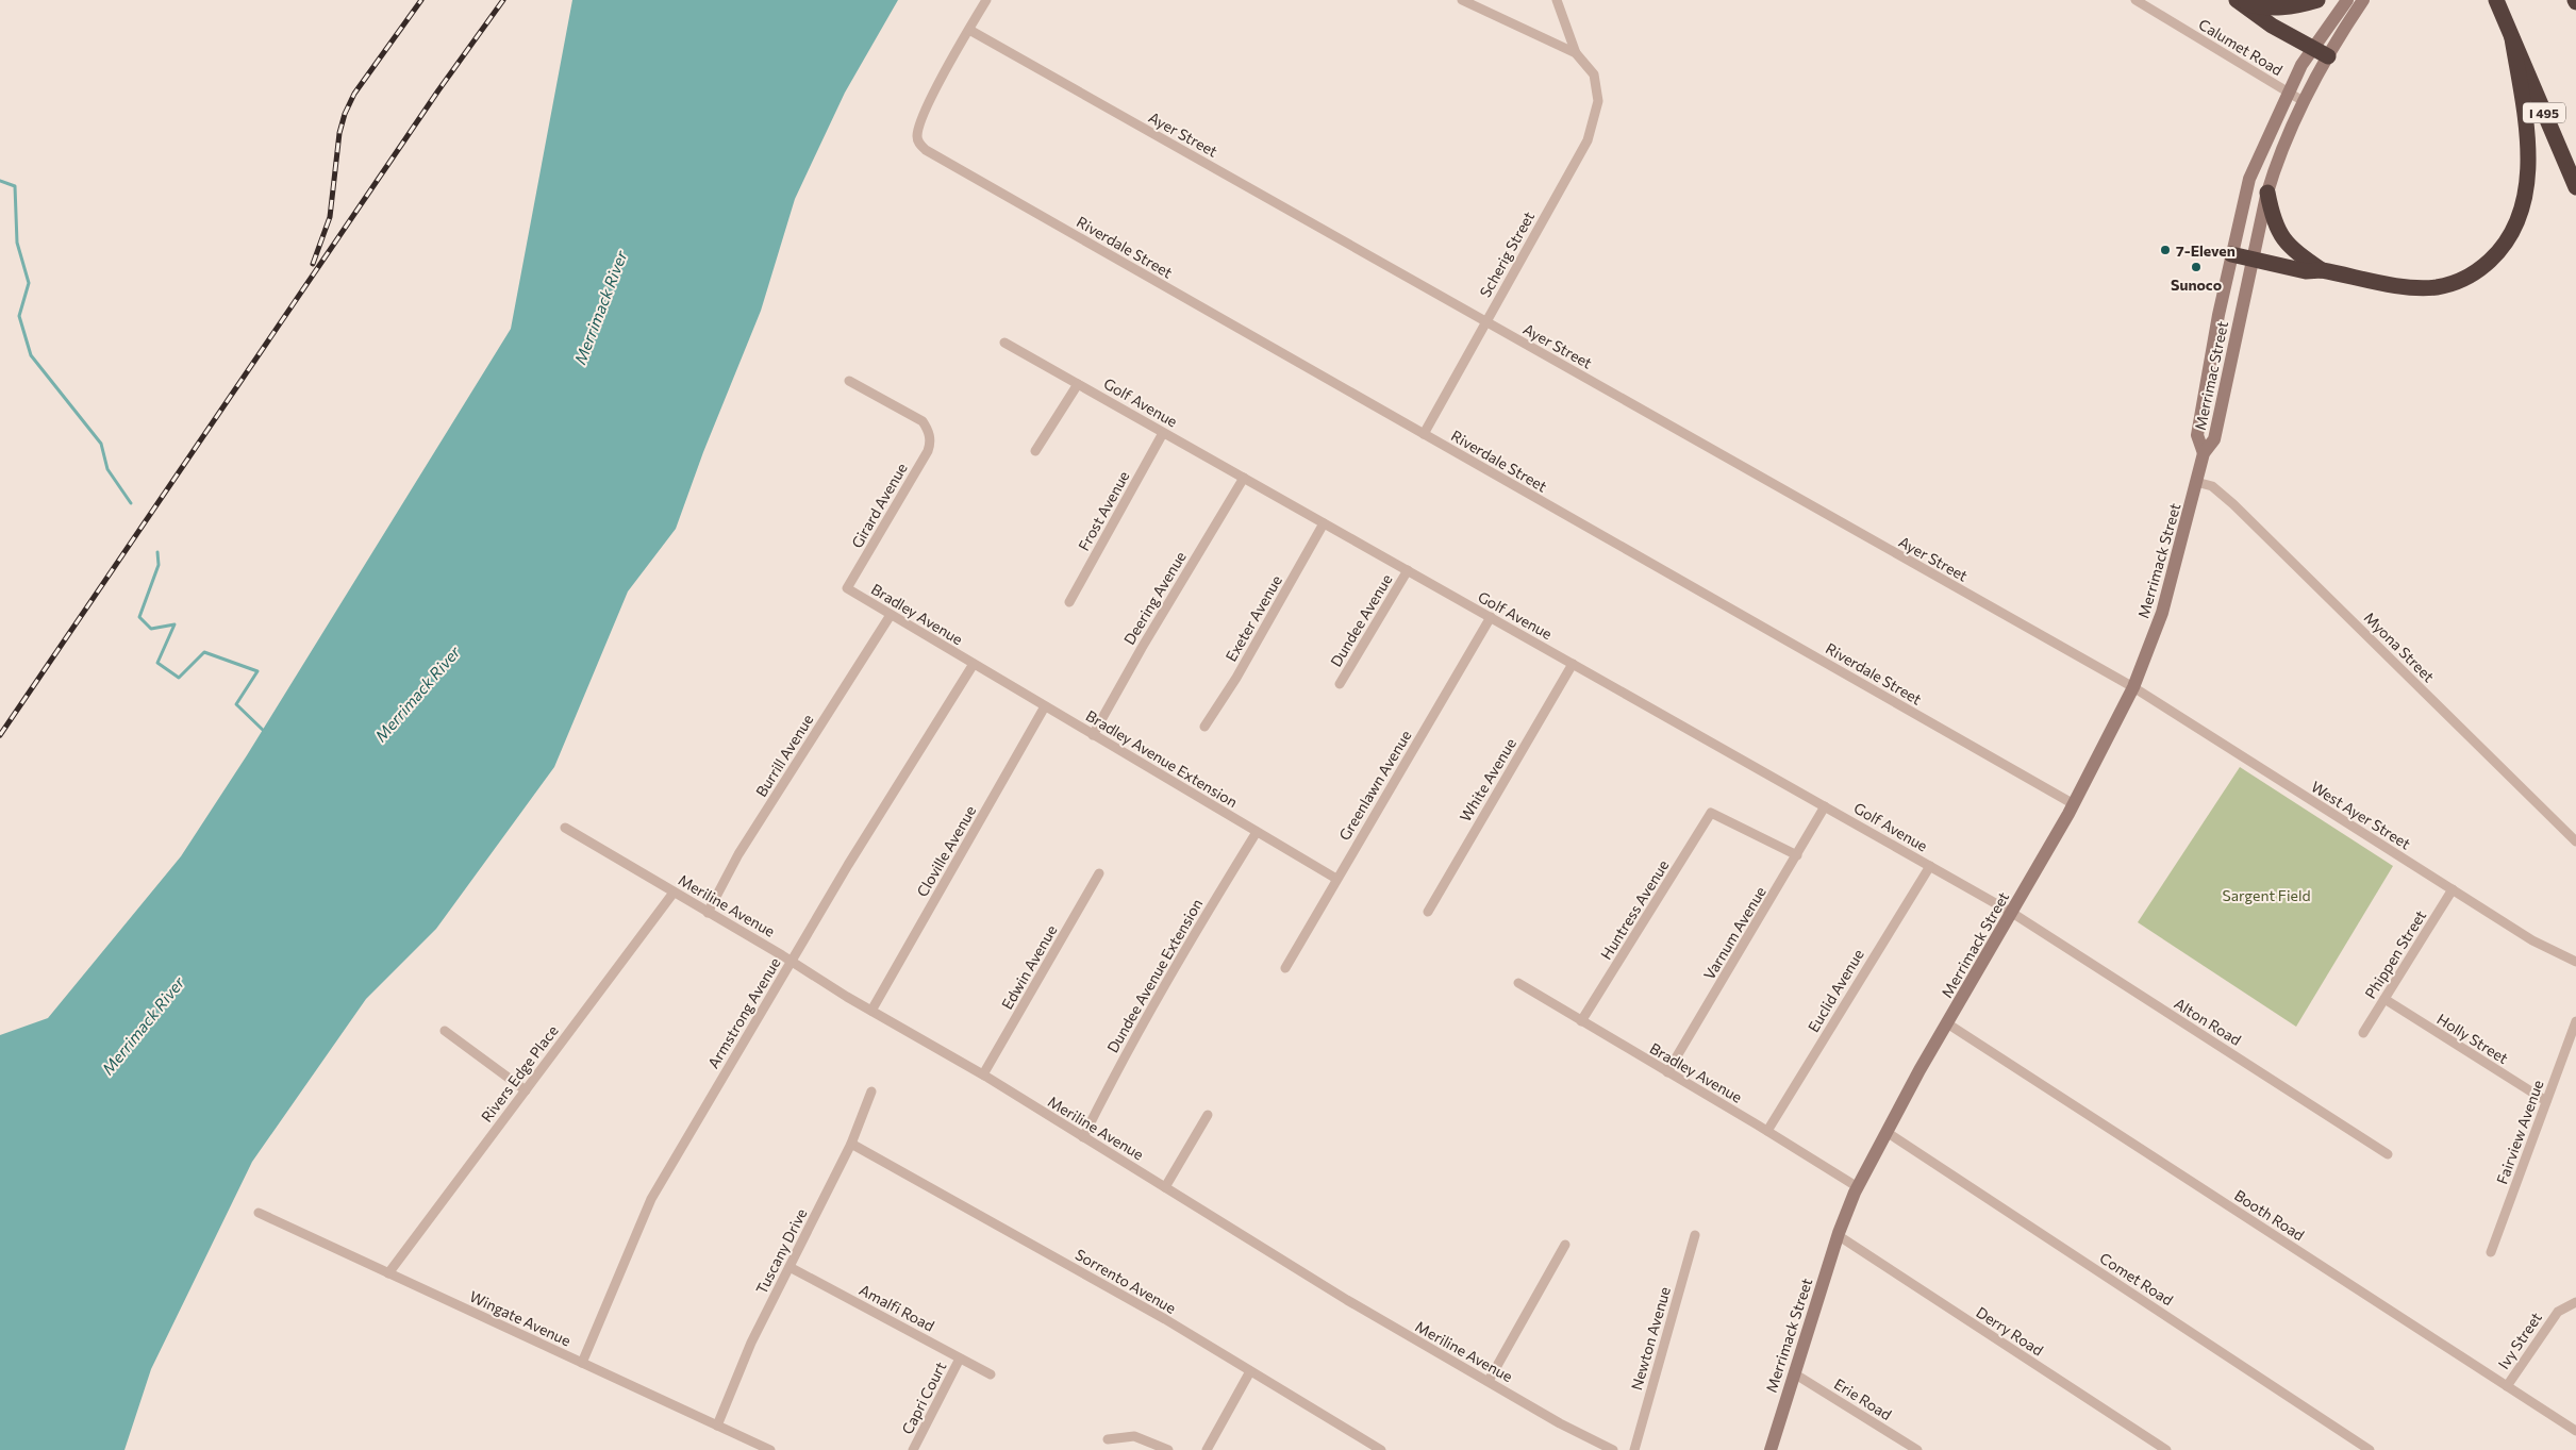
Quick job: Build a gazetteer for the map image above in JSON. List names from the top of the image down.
{
  "streets": {
    "highway": ["I 495"],
    "main road": ["Merrimac Street", "Merrimack Street"],
    "street": [
      "Calumet Road",
      "Ayer Street",
      "Riverdale Street",
      "Scherig Street",
      "Golf Avenue",
      "Girard Avenue",
      "Frost Avenue",
      "Deering Avenue",
      "Bradley Avenue",
      "Exeter Avenue",
      "Dundee Avenue",
      "Myona Street",
      "Burrill Avenue",
      "Bradley Avenue Extension",
      "White Avenue",
      "Greenlawn Avenue",
      "West Ayer Street",
      "Cloville Avenue",
      "Meriline Avenue",
      "Huntress Avenue",
      "Varnum Avenue",
      "Phippen Street",
      "Edwin Avenue",
      "Dundee Avenue Extension",
      "Euclid Avenue",
      "Armstrong Avenue",
      "Alton Road",
      "Holly Street",
      "Rivers Edge Place",
      "Fairview Avenue",
      "Booth Road",
      "Tuscany Drive",
      "Comet Road",
      "Sorrento Avenue",
      "Amalfi Road",
      "Wingate Avenue",
      "Derry Road",
      "Newton Avenue",
      "Ivy Street",
      "Capri Court",
      "Erie Road"
    ]
  },
  "crossings": [
    ["Calumet Road", "Merrimac Street"],
    ["Ayer Street", "Riverdale Street"],
    ["Ayer Street", "Scherig Street"],
    ["Ayer Street", "Merrimack Street"],
    ["Ayer Street", "West Ayer Street"],
    ["Riverdale Street", "Scherig Street"],
    ["Riverdale Street", "Merrimack Street"],
    ["Merrimac Street", "Merrimack Street"],
    ["Golf Avenue", "Frost Avenue"],
    ["Golf Avenue", "Merrimack Street"],
    ["Golf Avenue", "Deering Avenue"],
    ["Golf Avenue", "Exeter Avenue"],
    ["Golf Avenue", "Dundee Avenue"],
    ["Golf Avenue", "White Avenue"],
    ["Golf Avenue", "Greenlawn Avenue"],
    ["Golf Avenue", "Varnum Avenue"],
    ["Golf Avenue", "Euclid Avenue"],
    ["Golf Avenue", "Alton Road"],
    ["Girard Avenue", "Bradley Avenue"],
    ["Merrimack Street", "Bradley Avenue"],
    ["Merrimack Street", "Myona Street"],
    ["Merrimack Street", "West Ayer Street"],
    ["Merrimack Street", "Alton Road"],
    ["Merrimack Street", "Booth Road"],
    ["Merrimack Street", "Comet Road"],
    ["Merrimack Street", "Derry Road"],
    ["Merrimack Street", "Erie Road"],
    ["Deering Avenue", "Bradley Avenue Extension"],
    ["Bradley Avenue", "Burrill Avenue"],
    ["Bradley Avenue", "Bradley Avenue Extension"],
    ["Bradley Avenue", "Huntress Avenue"],
    ["Bradley Avenue", "Varnum Avenue"],
    ["Bradley Avenue", "Euclid Avenue"],
    ["Bradley Avenue", "Armstrong Avenue"],
    ["Burrill Avenue", "Meriline Avenue"],
    ["Bradley Avenue Extension", "Greenlawn Avenue"],
    ["Bradley Avenue Extension", "Cloville Avenue"],
    ["Bradley Avenue Extension", "Dundee Avenue Extension"],
    ["Bradley Avenue Extension", "Armstrong Avenue"],
    ["West Ayer Street", "Phippen Street"],
    ["Cloville Avenue", "Meriline Avenue"],
    ["Meriline Avenue", "Edwin Avenue"],
    ["Meriline Avenue", "Dundee Avenue Extension"],
    ["Meriline Avenue", "Armstrong Avenue"],
    ["Meriline Avenue", "Rivers Edge Place"],
    ["Huntress Avenue", "Varnum Avenue"],
    ["Phippen Street", "Holly Street"],
    ["Armstrong Avenue", "Wingate Avenue"],
    ["Holly Street", "Fairview Avenue"],
    ["Rivers Edge Place", "Wingate Avenue"],
    ["Booth Road", "Ivy Street"],
    ["Tuscany Drive", "Sorrento Avenue"],
    ["Tuscany Drive", "Amalfi Road"],
    ["Tuscany Drive", "Wingate Avenue"],
    ["Amalfi Road", "Capri Court"]
  ],
  "water": ["Merrimack River"],
  "parks": ["Sargent Field"],
  "places": ["7-Eleven", "Sunoco"]
}
